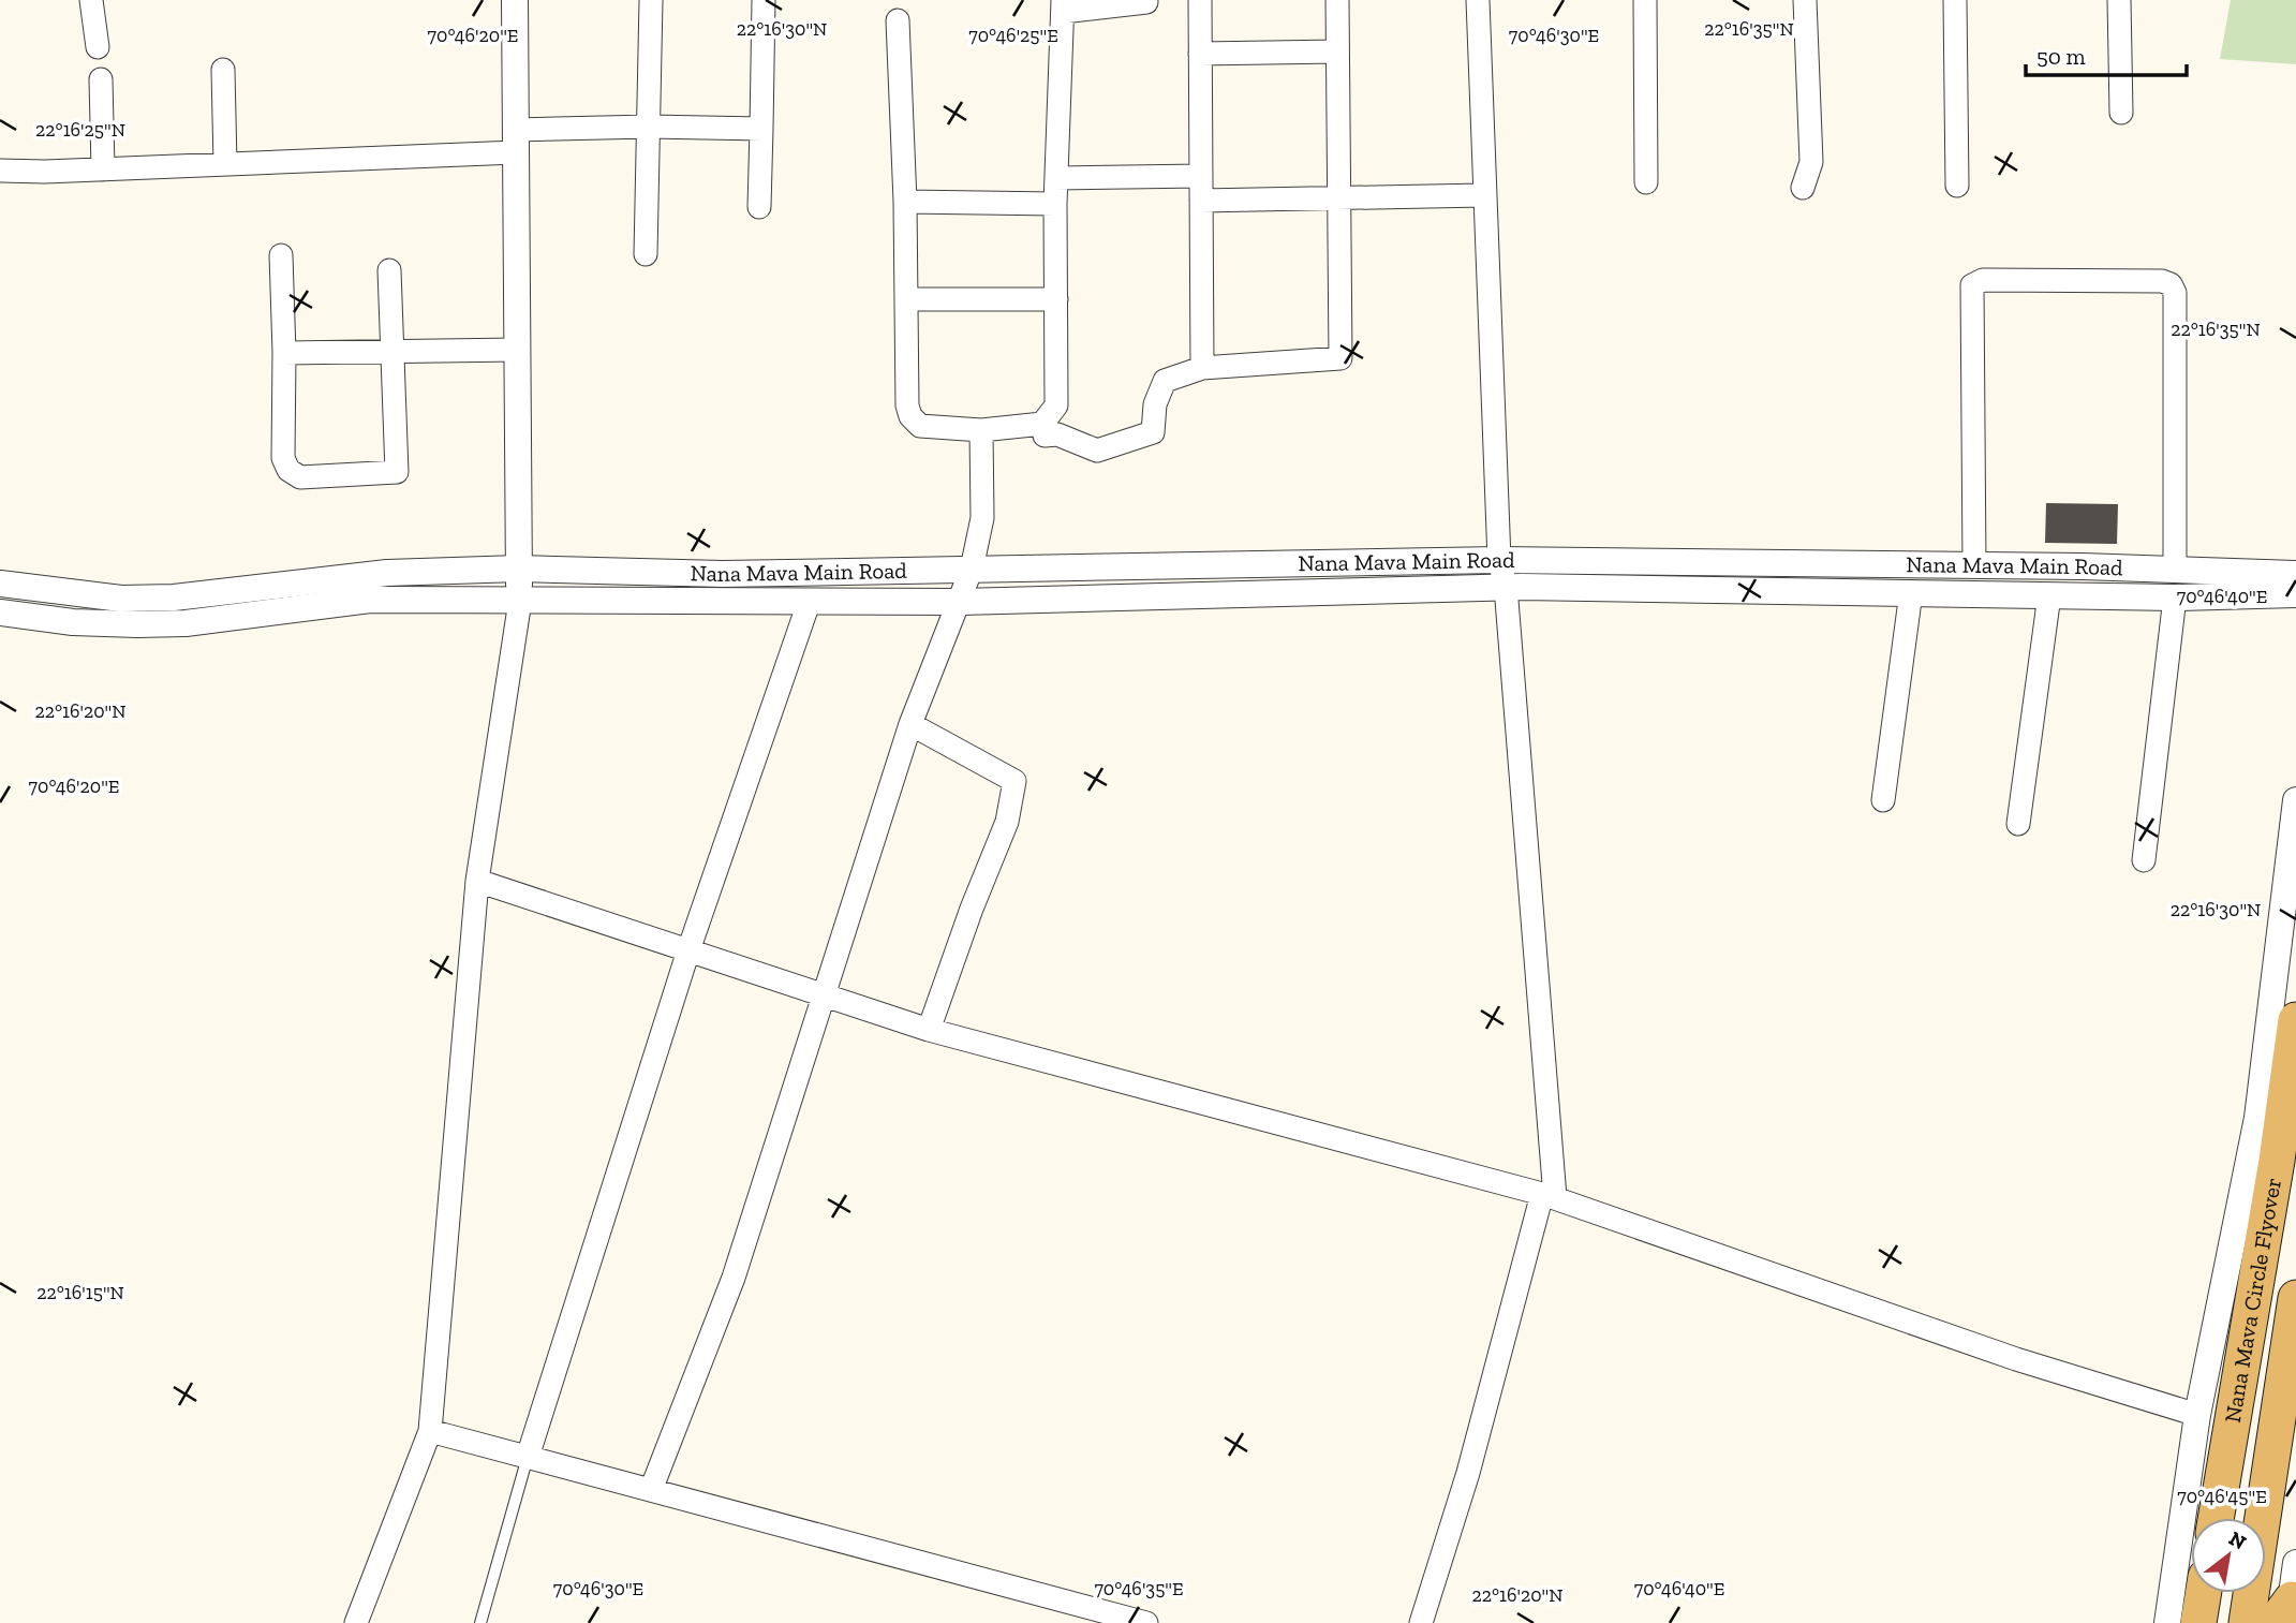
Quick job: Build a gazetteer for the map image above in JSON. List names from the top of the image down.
{
  "streets": {
    "highway": ["Nana Mava Circle Flyover"],
    "street": ["Nana Mava Main Road"]
  },
  "scale_bar": "50 m",
  "north": "top right",
  "coordinates": [
    "22°16'30\"N",
    "22°16'35\"N",
    "70°46'20\"E",
    "70°46'25\"E",
    "70°46'30\"E",
    "22°16'25\"N",
    "70°46'40\"E",
    "22°16'20\"N",
    "22°16'15\"N",
    "70°46'45\"E",
    "70°46'35\"E"
  ]
}
